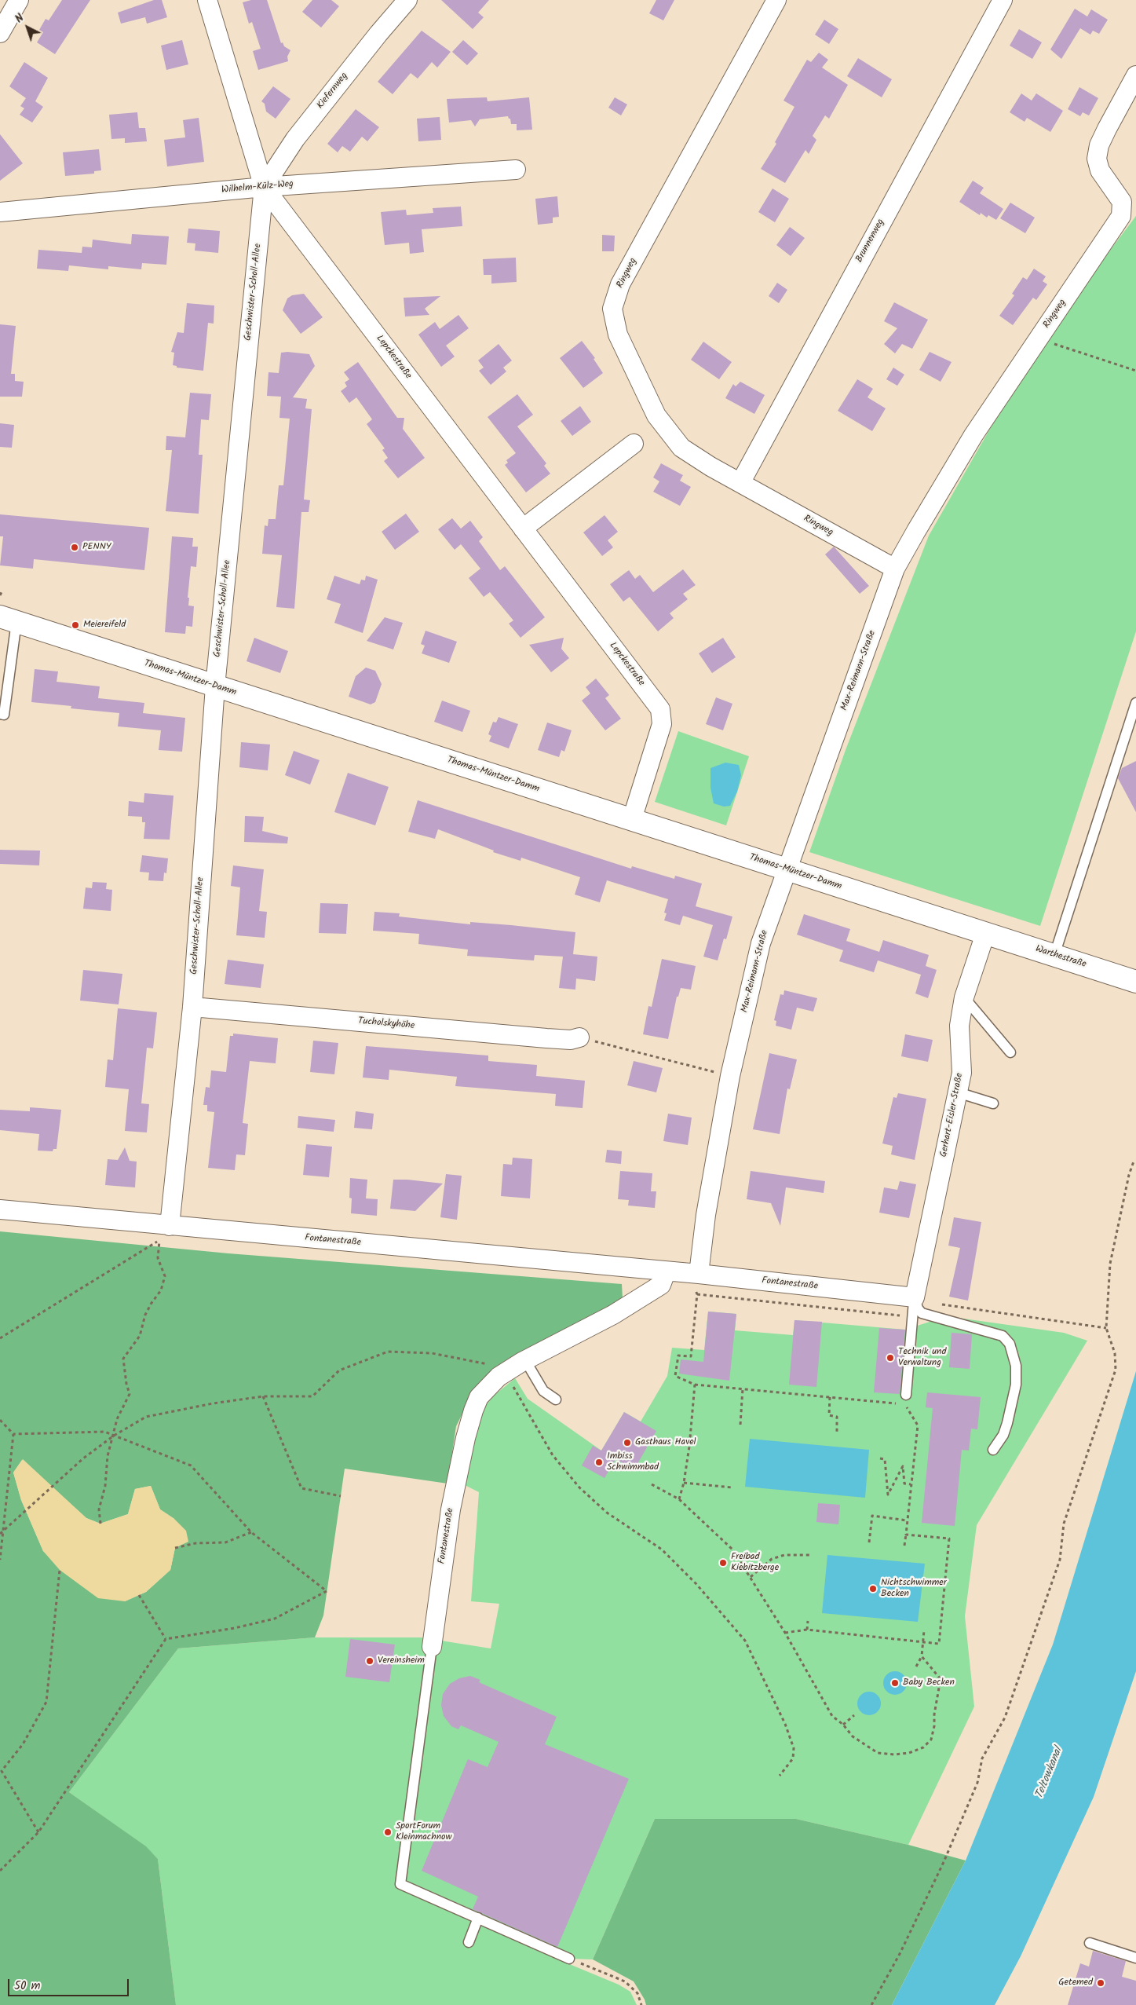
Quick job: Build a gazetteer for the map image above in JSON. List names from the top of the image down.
{
  "streets": {
    "street": [
      "Kiefernweg",
      "Wilhelm-Külz-Weg",
      "Brunnenweg",
      "Ringweg",
      "Geschwister-Scholl-Allee",
      "Lepckestraße",
      "Max-Reimann-Straße",
      "Thomas-Müntzer-Damm",
      "Warthestraße",
      "Tucholskyhöhe",
      "Gerhart-Eisler-Straße",
      "Fontanestraße"
    ]
  },
  "crossings": [
    ["Kiefernweg", "Wilhelm-Külz-Weg"],
    ["Kiefernweg", "Geschwister-Scholl-Allee"],
    ["Kiefernweg", "Lepckestraße"],
    ["Wilhelm-Külz-Weg", "Geschwister-Scholl-Allee"],
    ["Wilhelm-Külz-Weg", "Lepckestraße"],
    ["Brunnenweg", "Ringweg"],
    ["Ringweg", "Max-Reimann-Straße"],
    ["Geschwister-Scholl-Allee", "Lepckestraße"],
    ["Geschwister-Scholl-Allee", "Thomas-Müntzer-Damm"],
    ["Geschwister-Scholl-Allee", "Tucholskyhöhe"],
    ["Geschwister-Scholl-Allee", "Fontanestraße"],
    ["Lepckestraße", "Thomas-Müntzer-Damm"],
    ["Max-Reimann-Straße", "Thomas-Müntzer-Damm"],
    ["Max-Reimann-Straße", "Fontanestraße"],
    ["Thomas-Müntzer-Damm", "Warthestraße"],
    ["Thomas-Müntzer-Damm", "Gerhart-Eisler-Straße"],
    ["Warthestraße", "Gerhart-Eisler-Straße"],
    ["Gerhart-Eisler-Straße", "Fontanestraße"]
  ],
  "water": ["Teltowkanal"],
  "places": [
    "PENNY",
    "Meiereifeld",
    "Technik und Verwaltung",
    "Gasthaus Havel",
    "Imbiss Schwimmbad",
    "Freibad Kiebitzberge",
    "Nichtschwimmer Becken",
    "Vereinsheim",
    "Baby Becken",
    "SportForum Kleinmachnow",
    "Getemed"
  ],
  "scale_bar": "50 m",
  "north": "top left"
}
